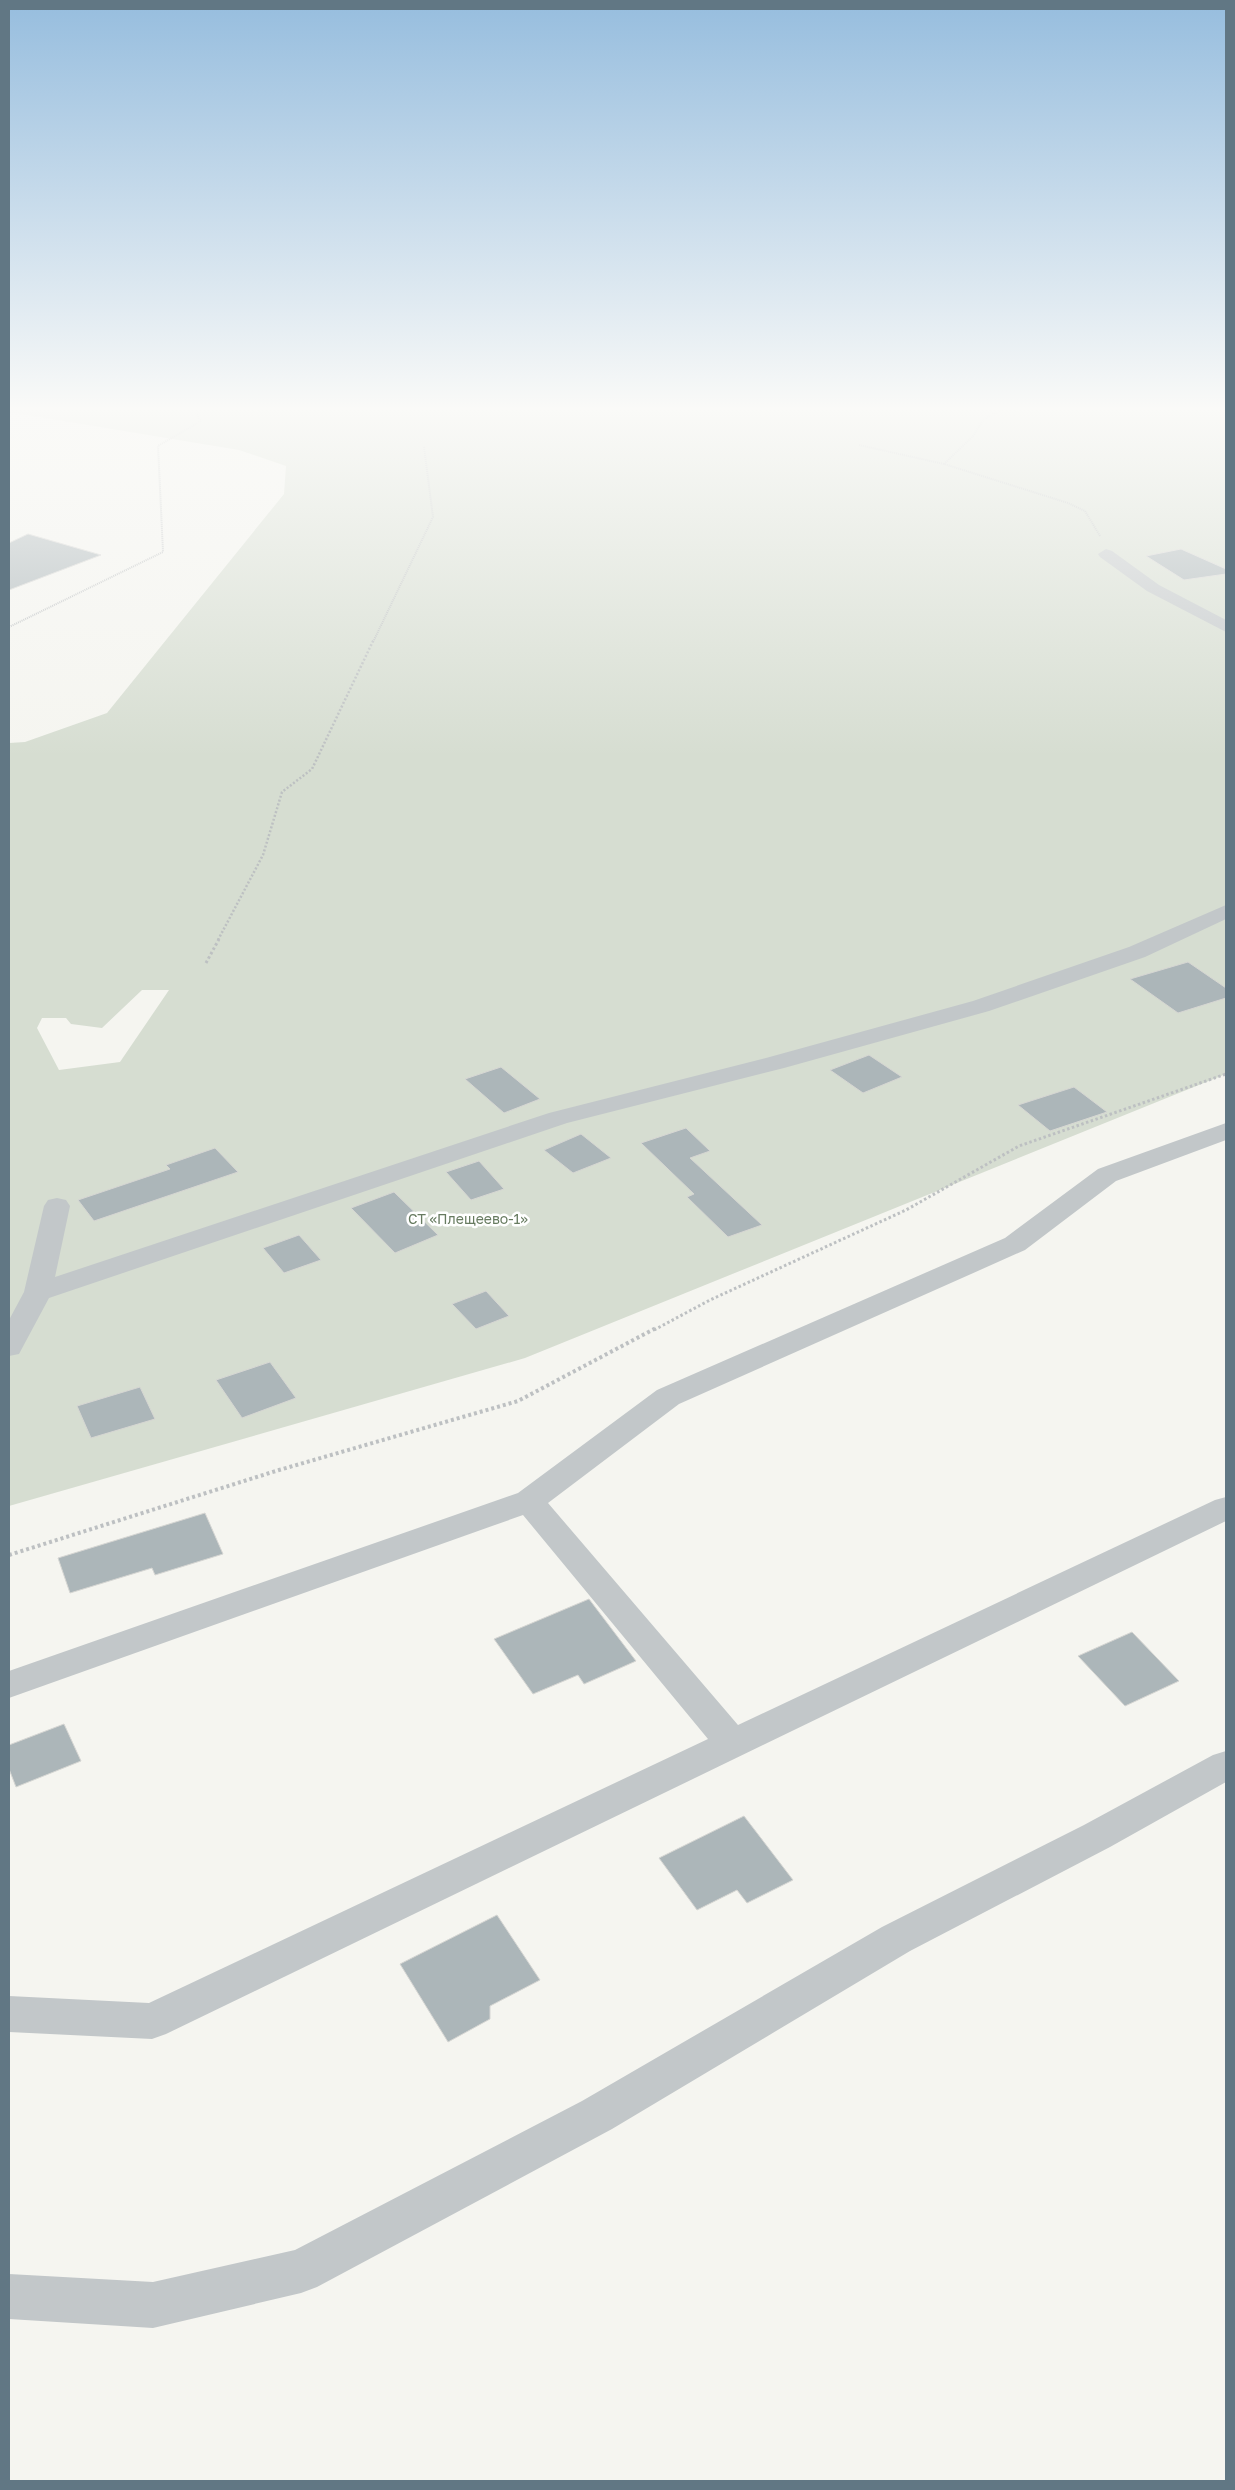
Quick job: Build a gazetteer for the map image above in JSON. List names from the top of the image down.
{
  "parks": ["СТ «Плещеево-1»"]
}
